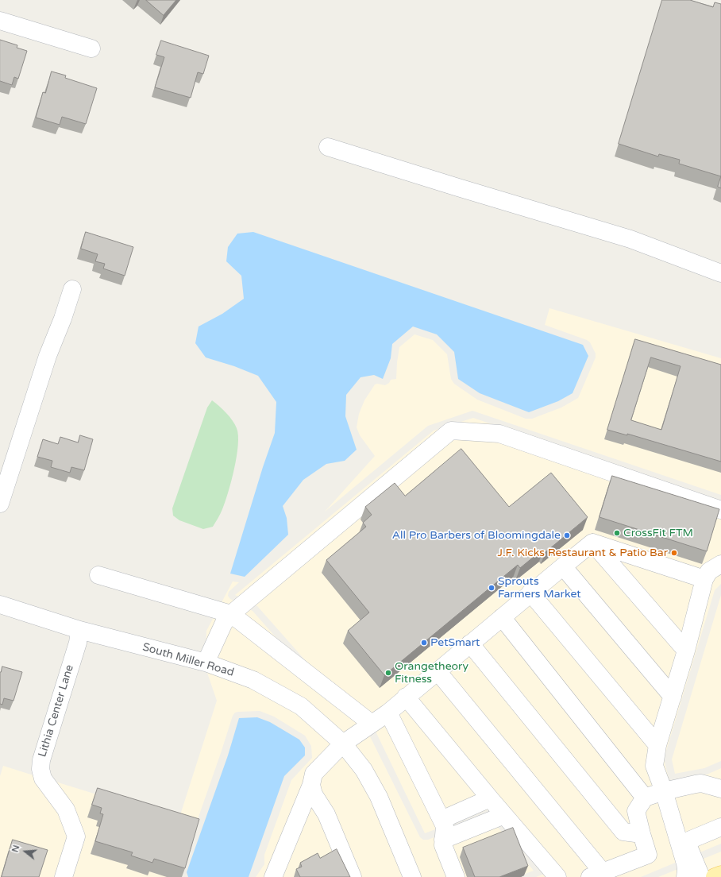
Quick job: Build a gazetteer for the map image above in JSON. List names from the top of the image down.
{
  "streets": {
    "street": ["South Miller Road", "Lithia Center Lane"]
  },
  "crossings": [
    ["South Miller Road", "Lithia Center Lane"]
  ],
  "places": [
    "CrossFit FTM",
    "All Pro Barbers of Bloomingdale",
    "J.F. Kicks Restaurant & Patio Bar",
    "Sprouts Farmers Market",
    "PetSmart",
    "Orangetheory Fitness"
  ],
  "north": "left"
}
